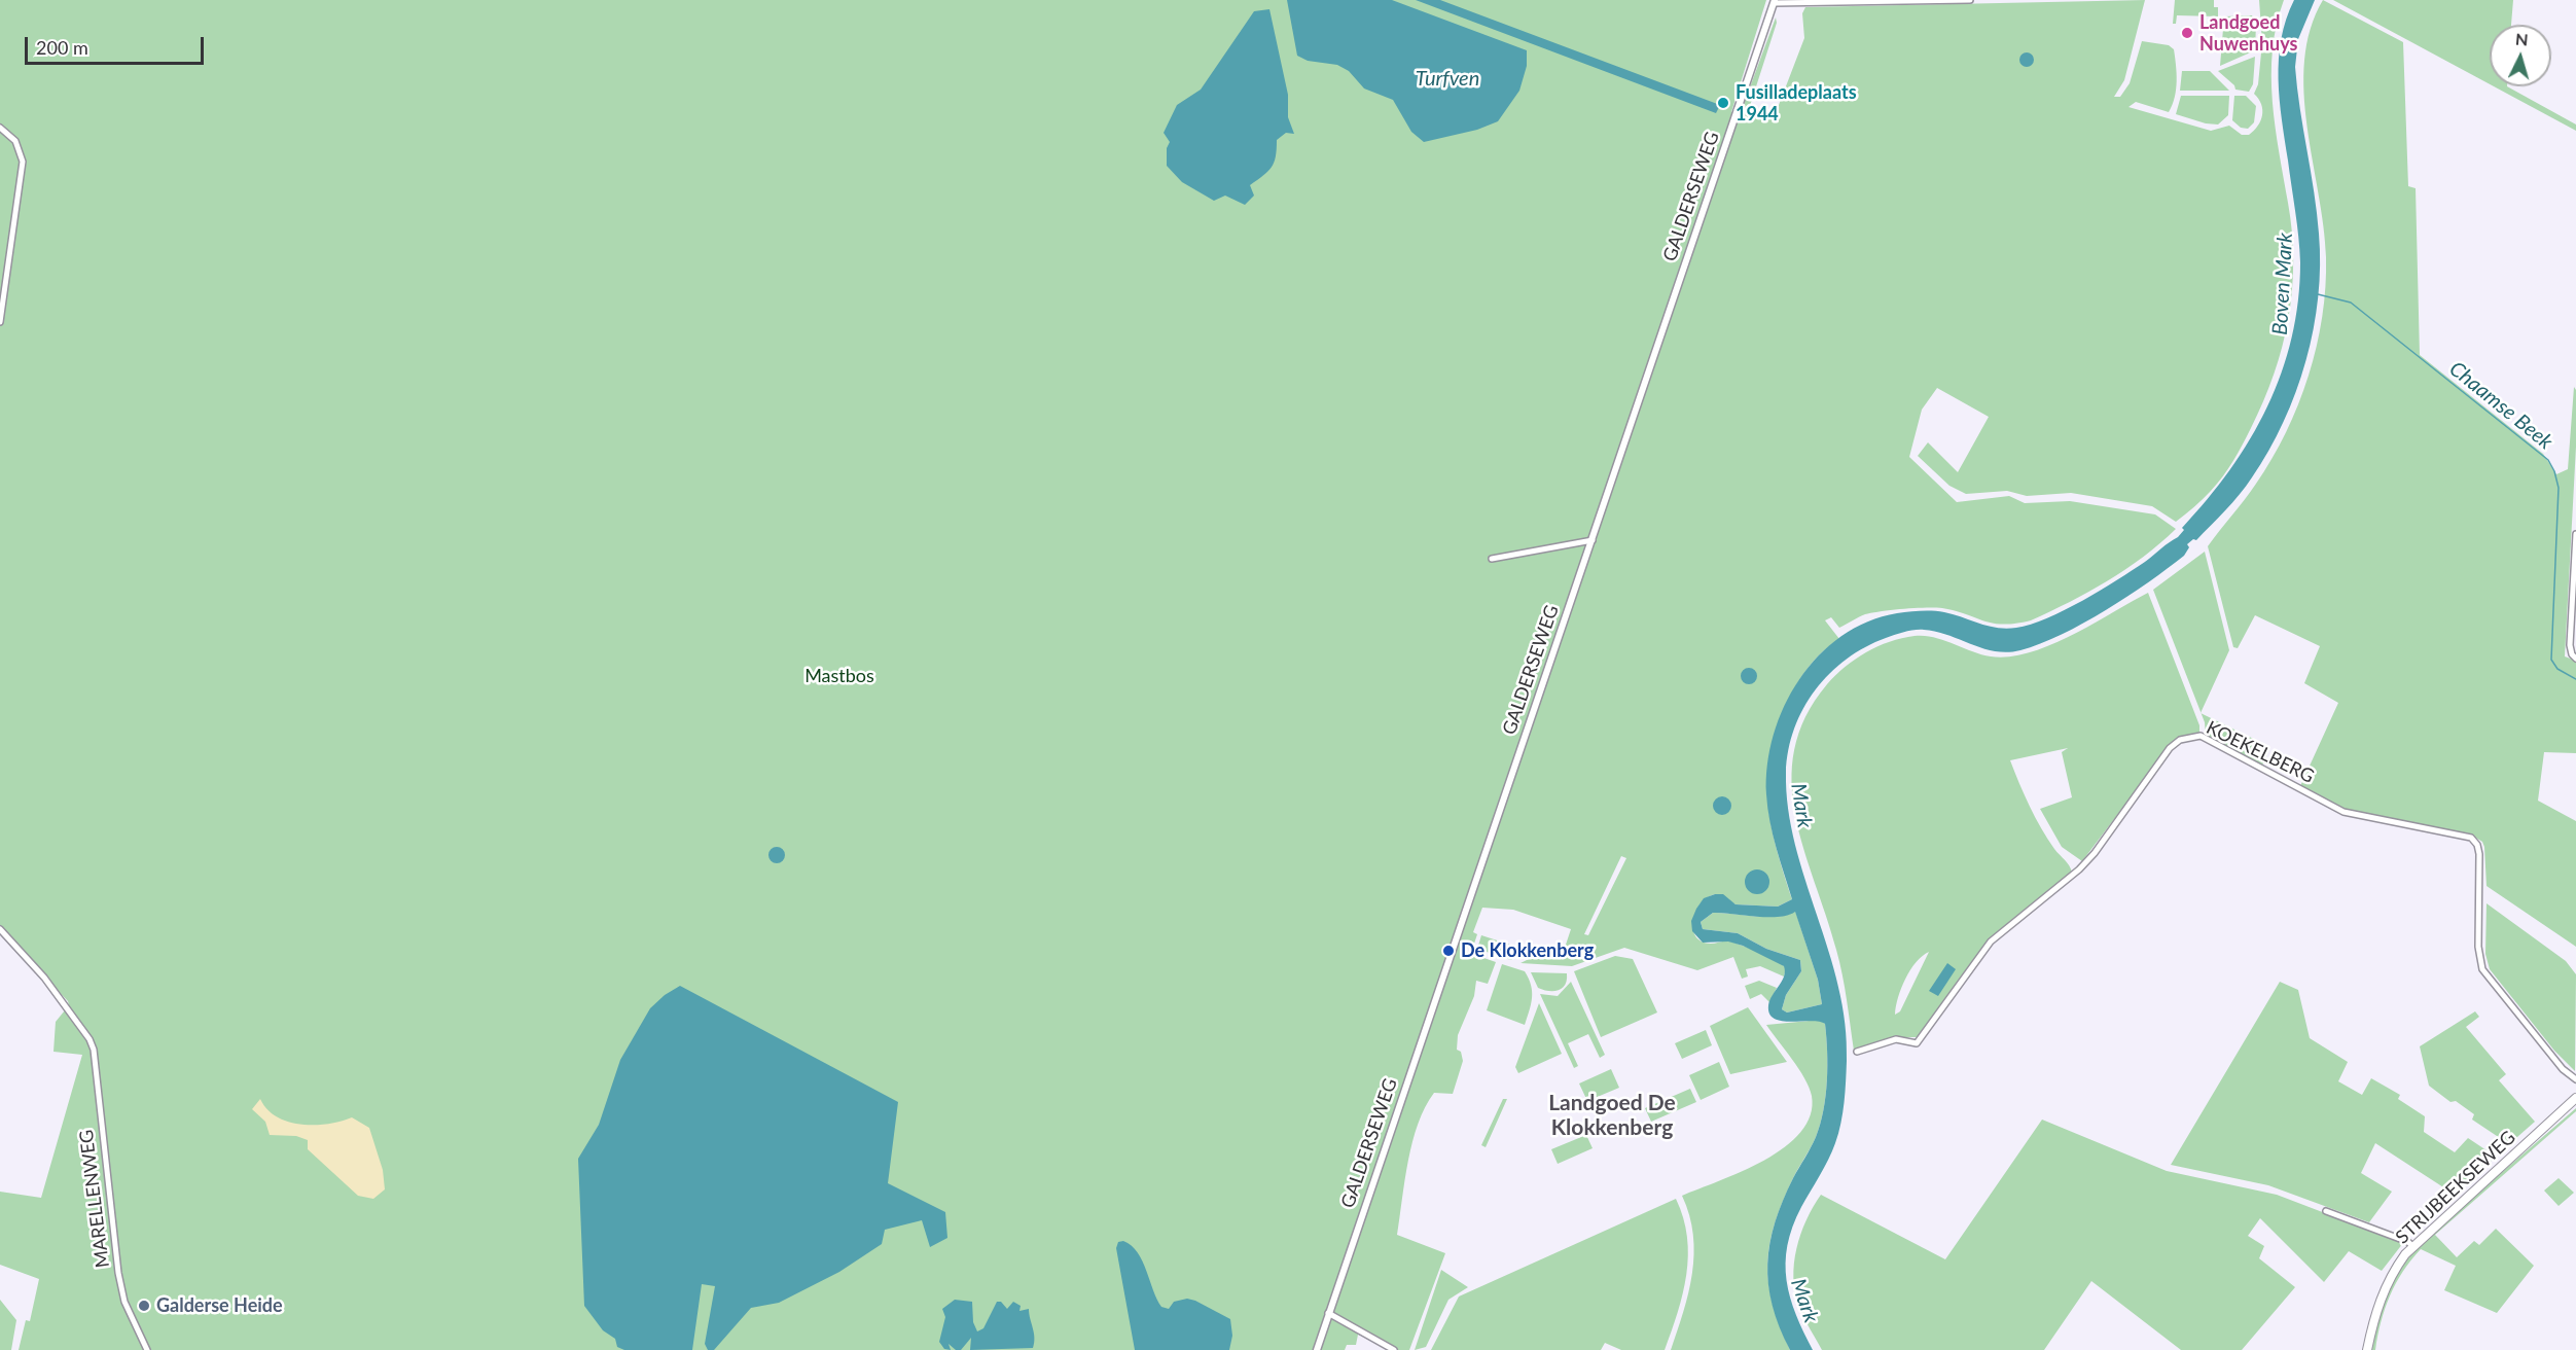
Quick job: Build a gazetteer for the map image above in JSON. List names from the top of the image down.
{
  "streets": {
    "main road": ["STRIJBEEKSEWEG"],
    "street": ["GALDERSEWEG", "KOEKELBERG", "MARELLENWEG"]
  },
  "districts": ["Landgoed De Klokkenberg"],
  "water": [
    "Turfven",
    "Boven Mark",
    "Chaamse Beek",
    "Mark"
  ],
  "parks": ["Mastbos"],
  "places": [
    "Landgoed Nuwenhuys",
    "Fusilladeplaats 1944",
    "De Klokkenberg",
    "Galderse Heide"
  ],
  "scale_bar": "200 m",
  "north": "top"
}
